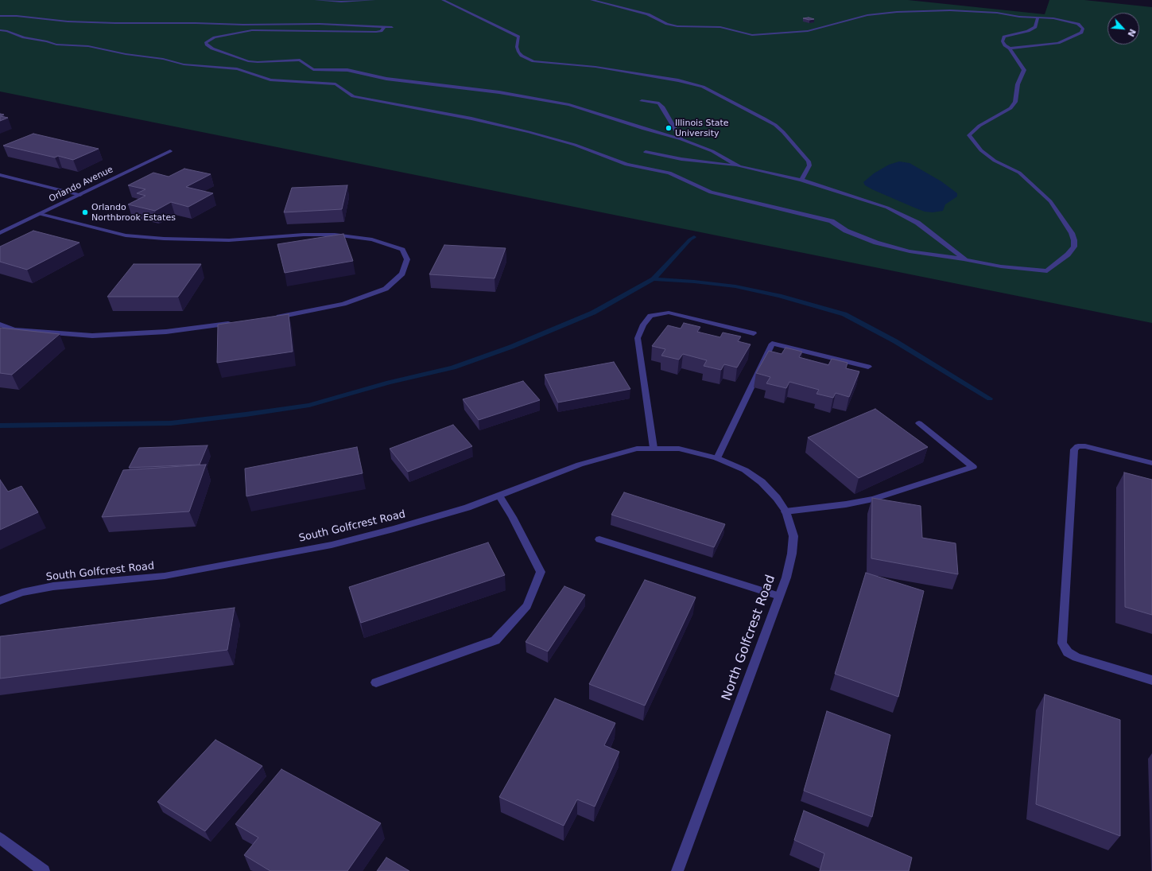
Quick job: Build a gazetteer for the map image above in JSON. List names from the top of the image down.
{
  "streets": {
    "street": ["Orlando Avenue", "South Golfcrest Road", "North Golfcrest Road"]
  },
  "crossings": [
    ["South Golfcrest Road", "North Golfcrest Road"]
  ],
  "places": ["Illinois State University", "Orlando Northbrook Estates"],
  "north": "bottom right"
}
